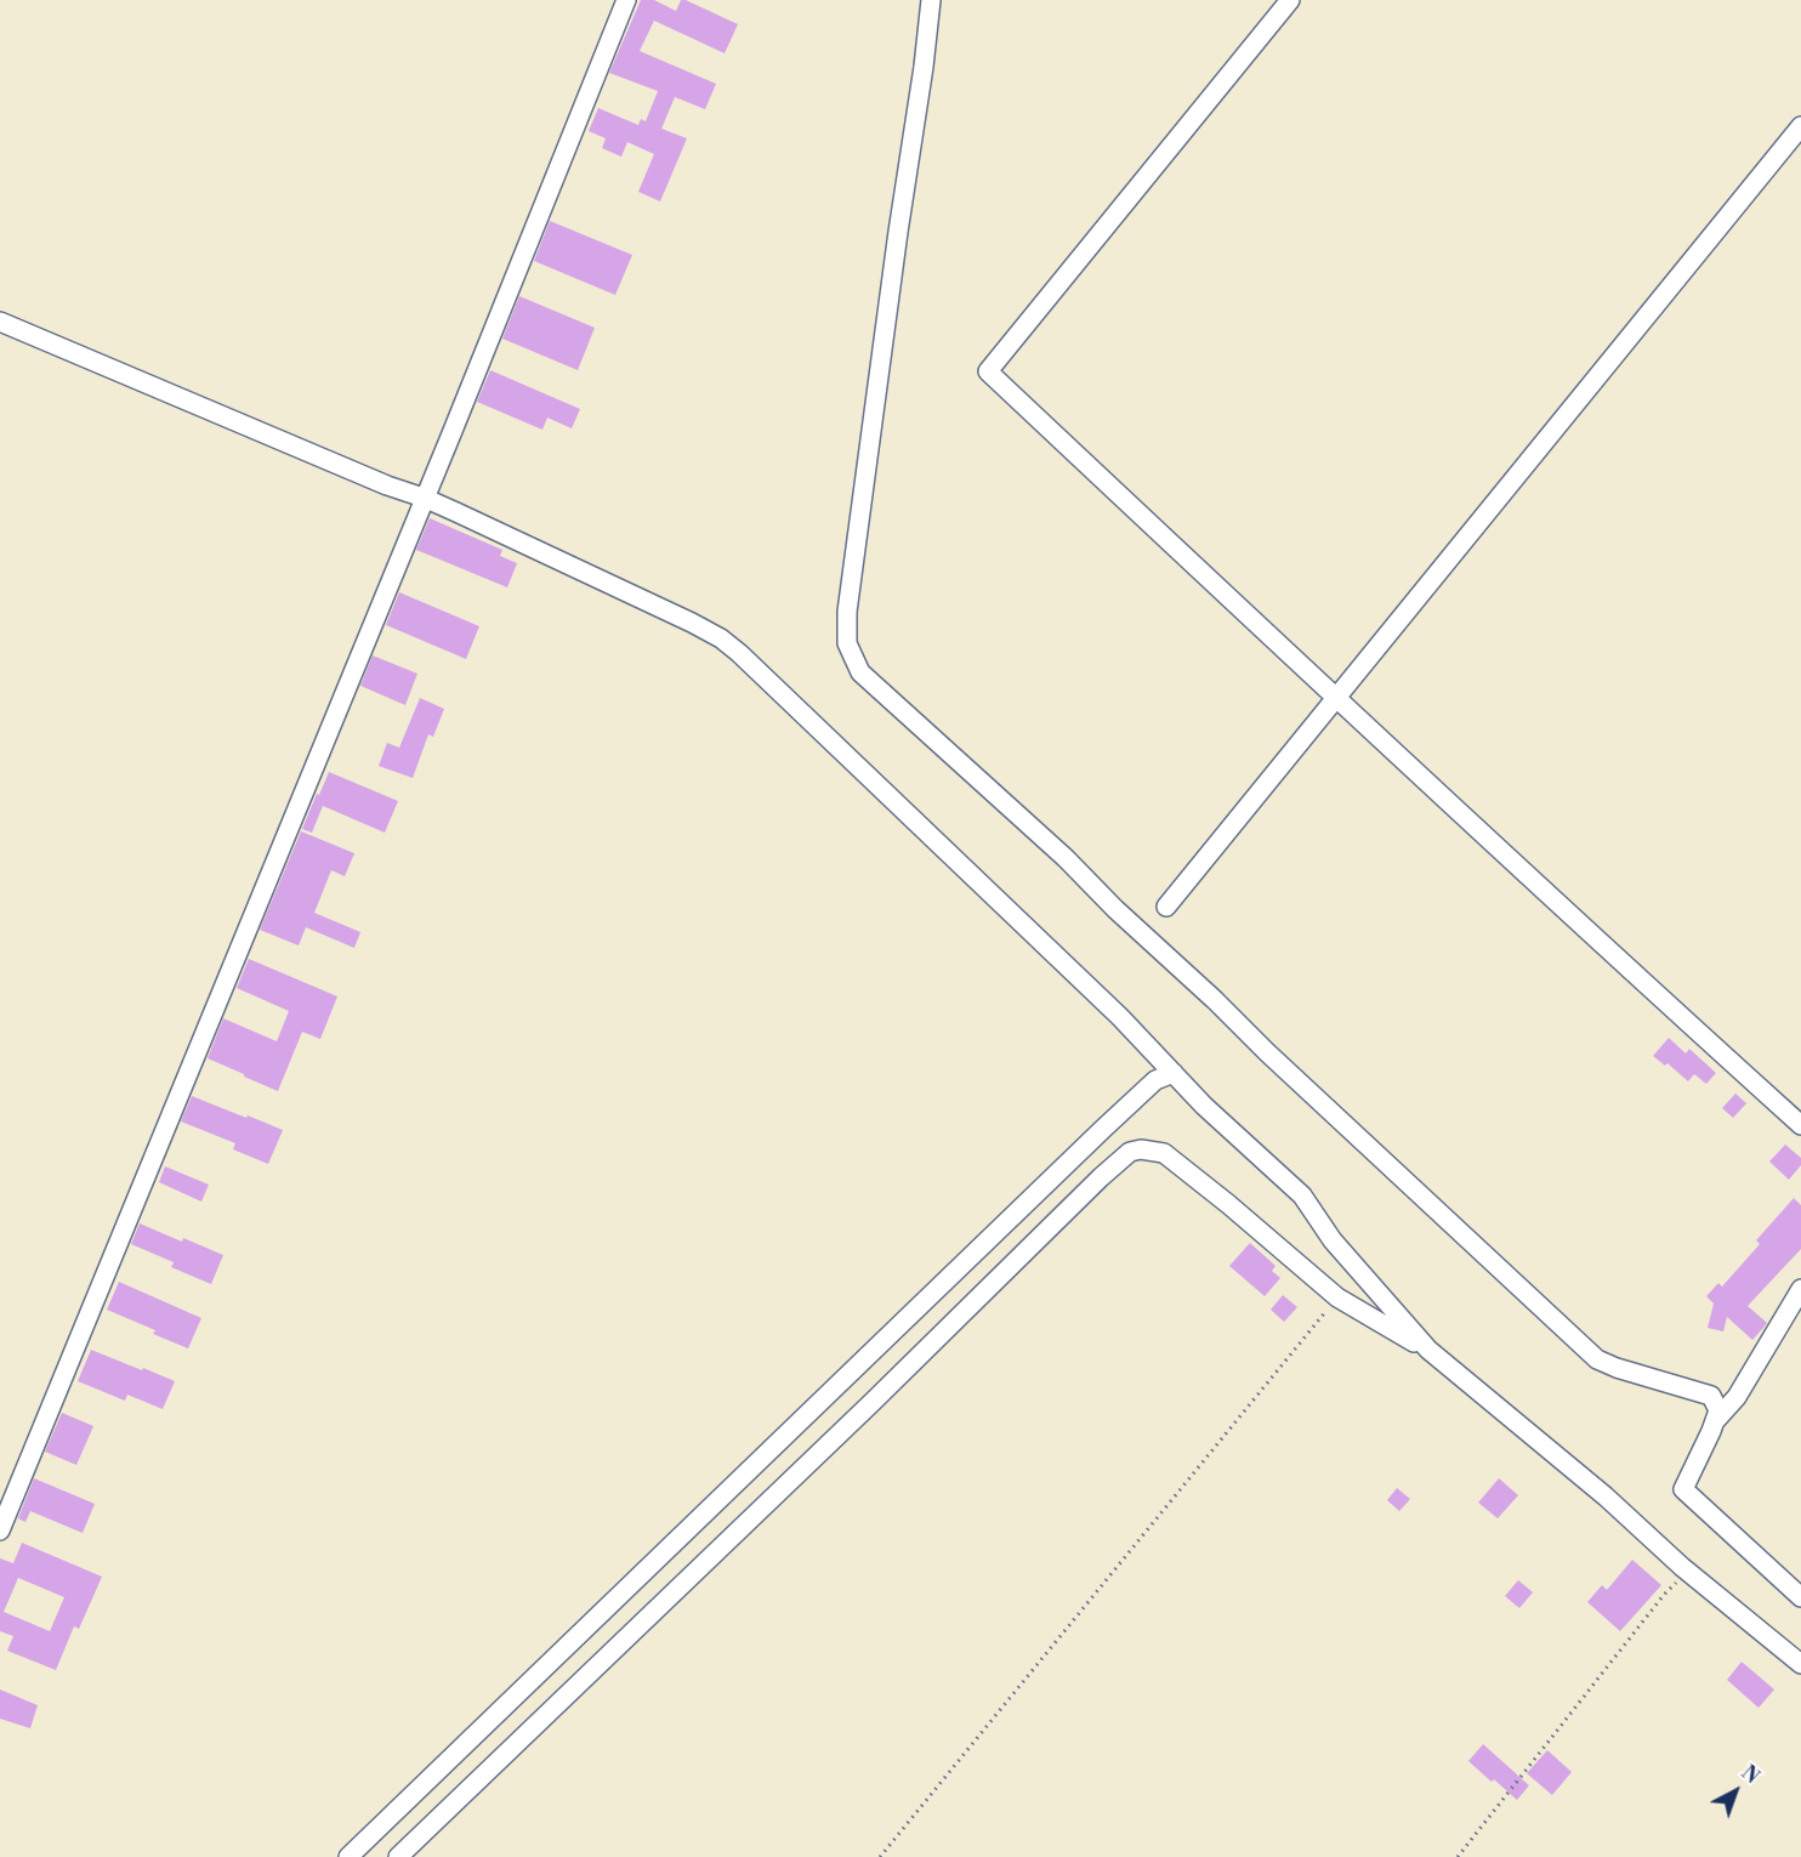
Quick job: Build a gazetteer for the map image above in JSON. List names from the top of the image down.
{
  "north": "top right"
}
